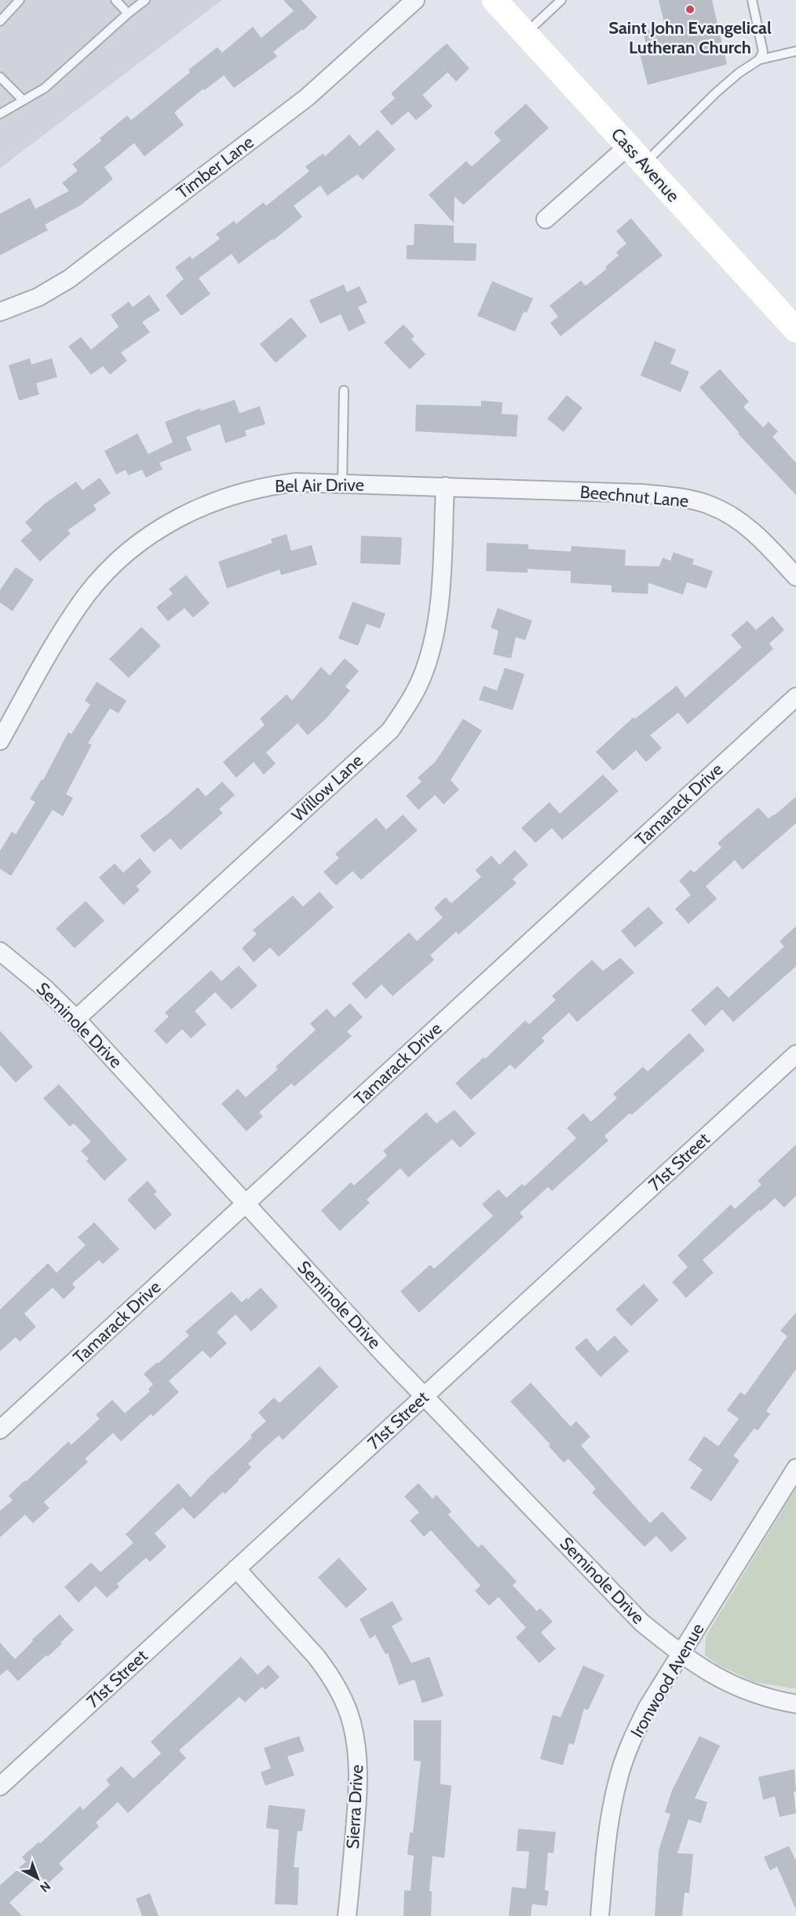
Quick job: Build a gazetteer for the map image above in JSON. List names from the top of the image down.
{
  "streets": {
    "main road": ["Cass Avenue"],
    "street": [
      "Timber Lane",
      "Bel Air Drive",
      "Beechnut Lane",
      "Willow Lane",
      "Tamarack Drive",
      "Seminole Drive",
      "71st Street",
      "Ironwood Avenue",
      "Sierra Drive"
    ]
  },
  "crossings": [
    ["Bel Air Drive", "Beechnut Lane"],
    ["Bel Air Drive", "Willow Lane"],
    ["Beechnut Lane", "Willow Lane"],
    ["Willow Lane", "Seminole Drive"],
    ["Tamarack Drive", "Seminole Drive"],
    ["Seminole Drive", "71st Street"],
    ["Seminole Drive", "Ironwood Avenue"],
    ["71st Street", "Sierra Drive"]
  ],
  "places": ["Saint John Evangelical Lutheran Church"],
  "north": "bottom right"
}
